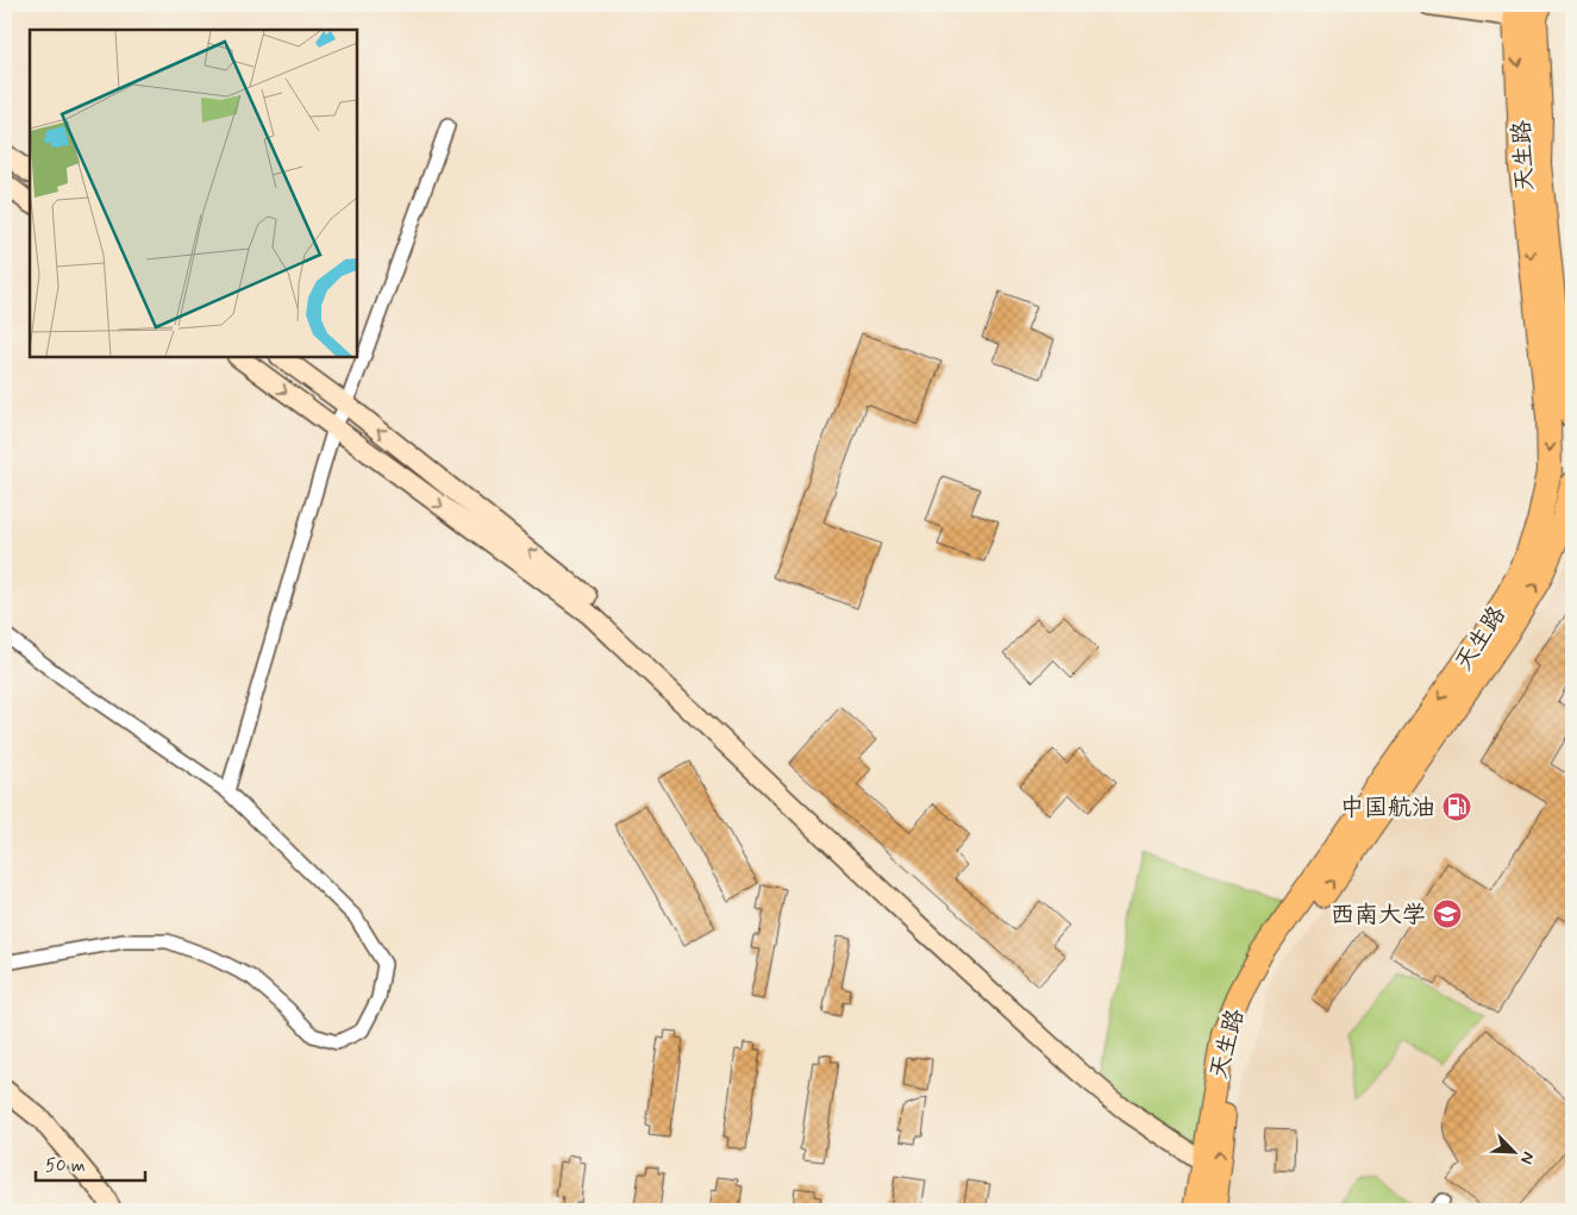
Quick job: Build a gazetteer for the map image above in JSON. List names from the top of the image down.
{
  "streets": {
    "highway": ["天生路"]
  },
  "places": {
    "fuel station": ["中国航油"],
    "school or university": ["西南大学"]
  },
  "scale_bar": "50 m",
  "north": "bottom right"
}
